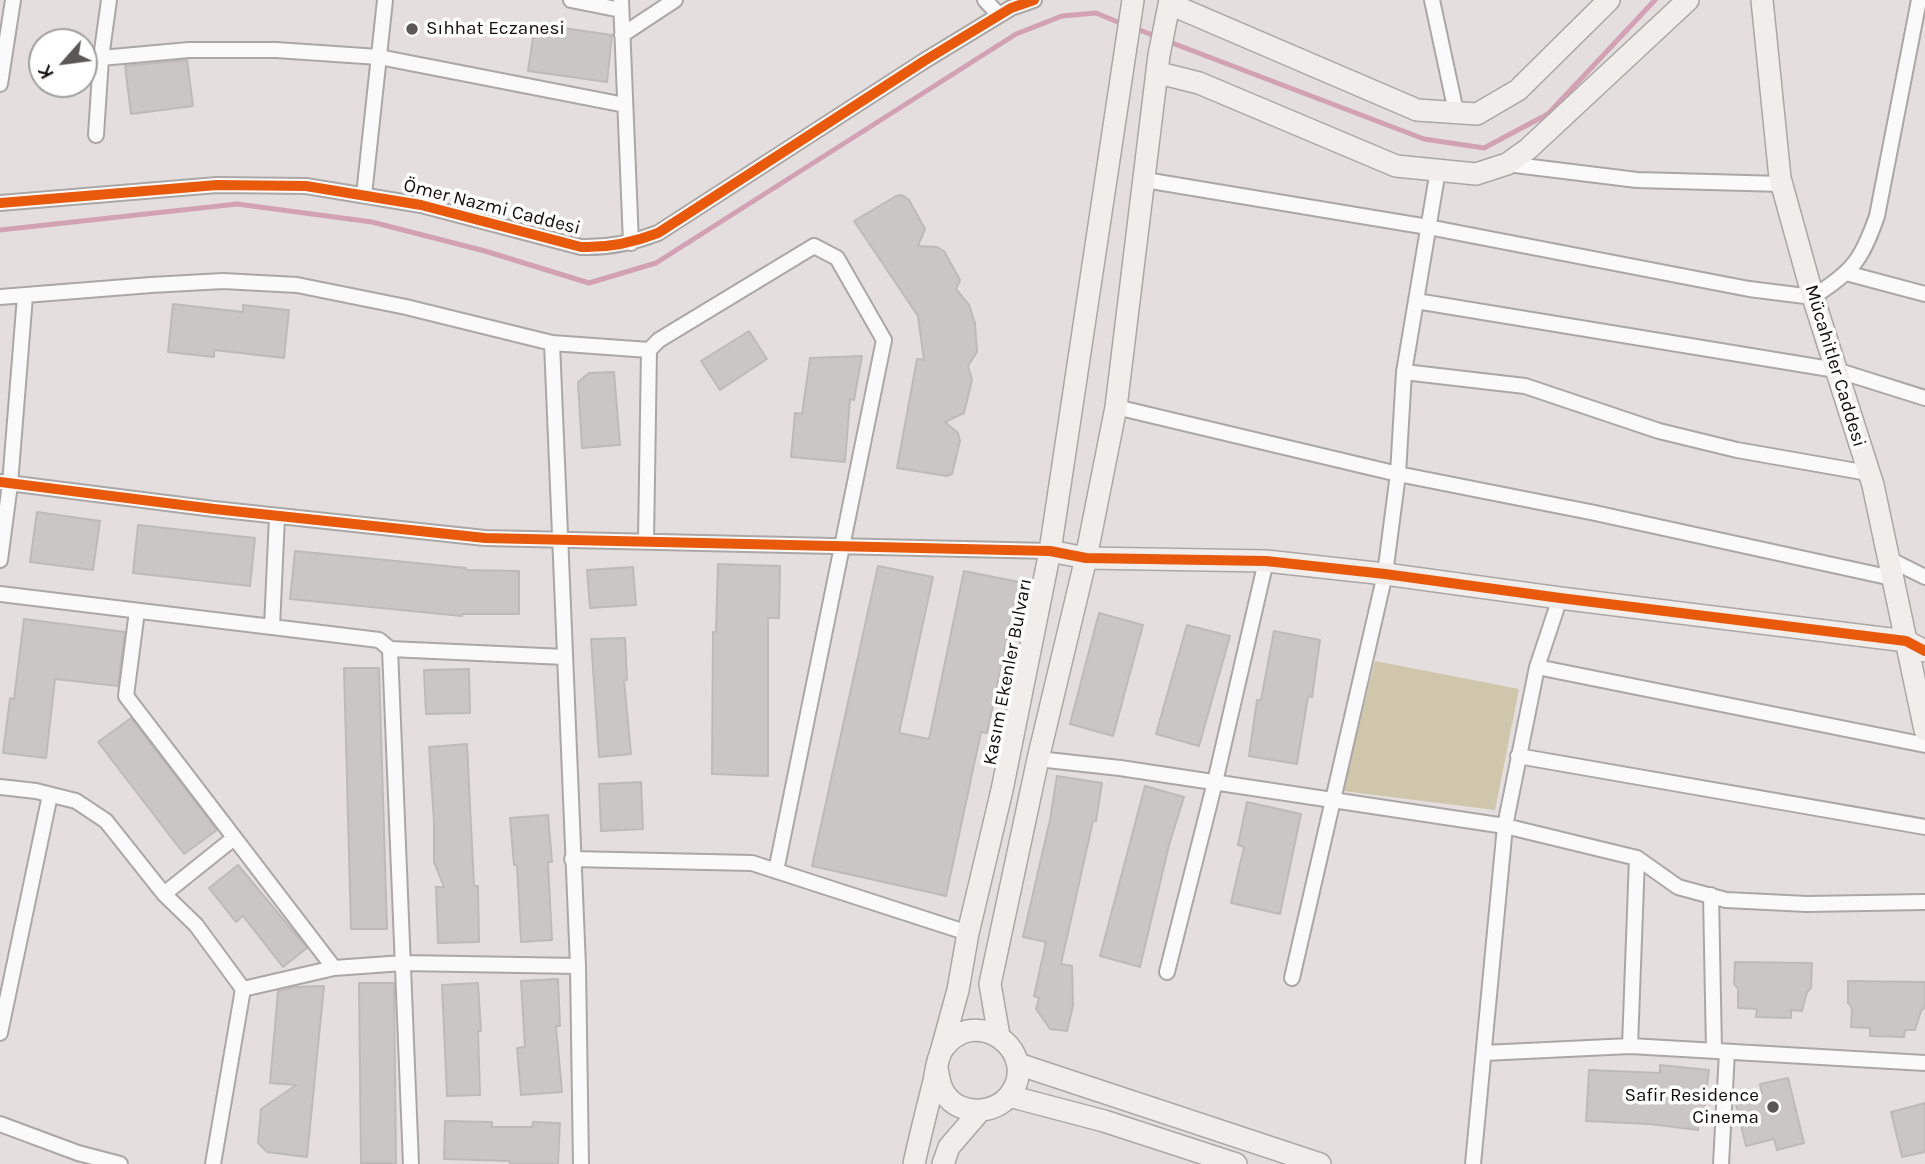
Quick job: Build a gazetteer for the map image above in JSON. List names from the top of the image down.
{
  "streets": {
    "street": ["Ömer Nazmi Caddesi", "Mücahitler Caddesi", "Kasım Ekenler Bulvarı"]
  },
  "places": ["Sıhhat Eczanesi", "Safir Residence Cinema"],
  "north": "bottom left"
}
